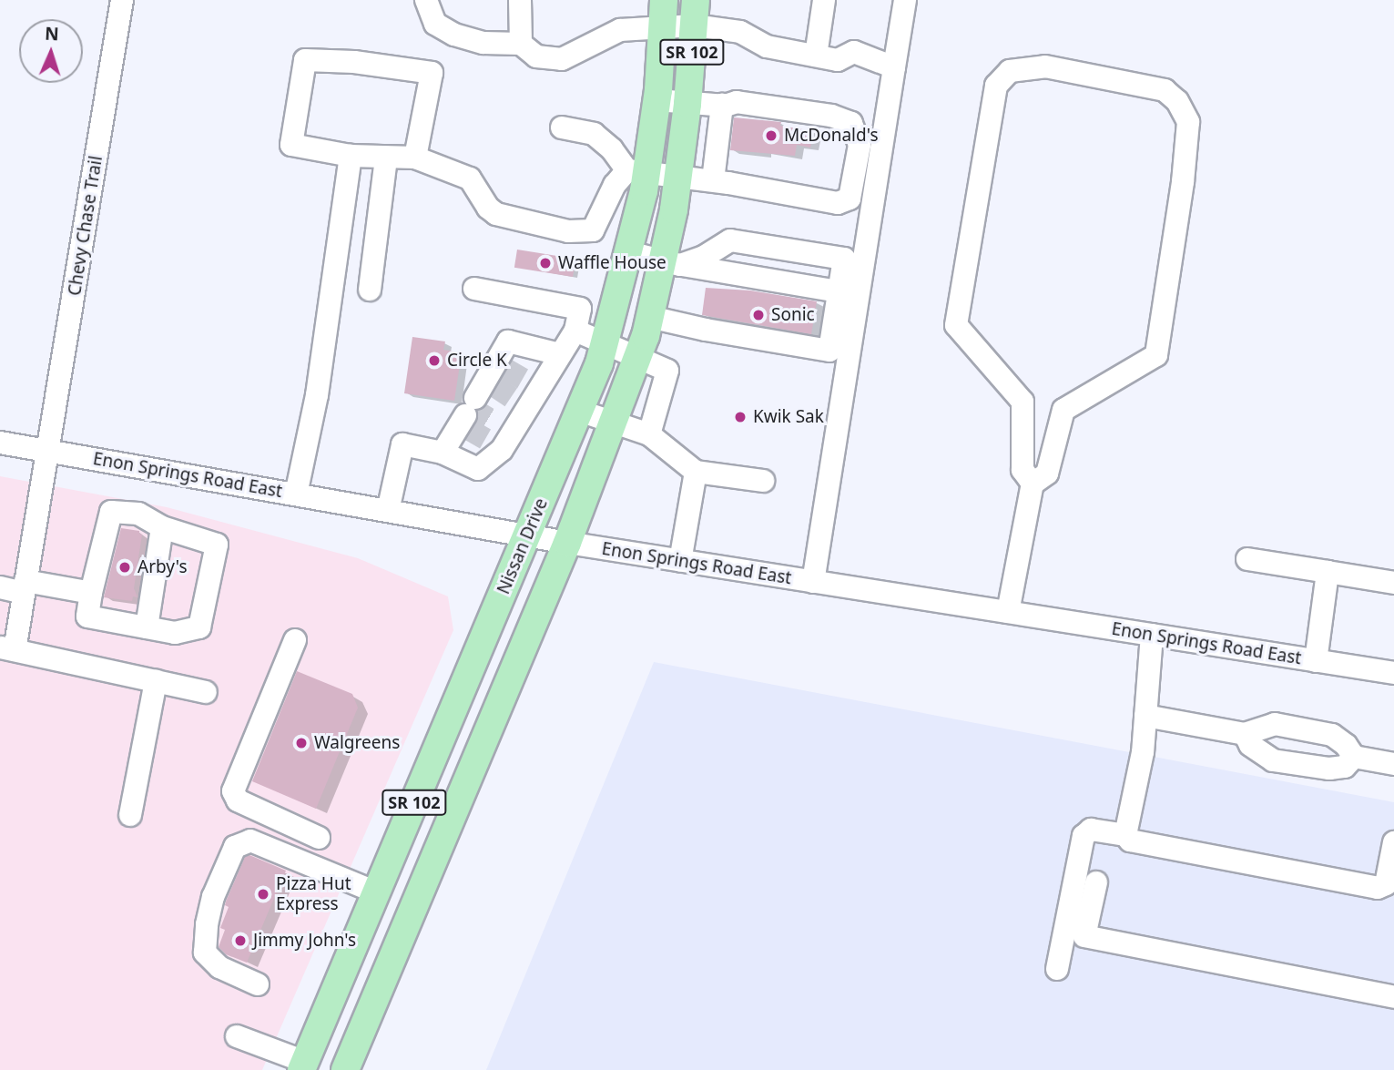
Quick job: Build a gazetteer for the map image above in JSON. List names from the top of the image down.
{
  "streets": {
    "main road": ["SR 102", "Nissan Drive"],
    "street": ["Chevy Chase Trail", "Enon Springs Road East"]
  },
  "crossings": [
    ["SR 102", "Enon Springs Road East"],
    ["Chevy Chase Trail", "Enon Springs Road East"],
    ["Enon Springs Road East", "Nissan Drive"]
  ],
  "places": [
    "McDonald's",
    "Waffle House",
    "Sonic",
    "Circle K",
    "Kwik Sak",
    "Arby's",
    "Walgreens",
    "Pizza Hut Express",
    "Jimmy John's"
  ],
  "north": "top"
}
